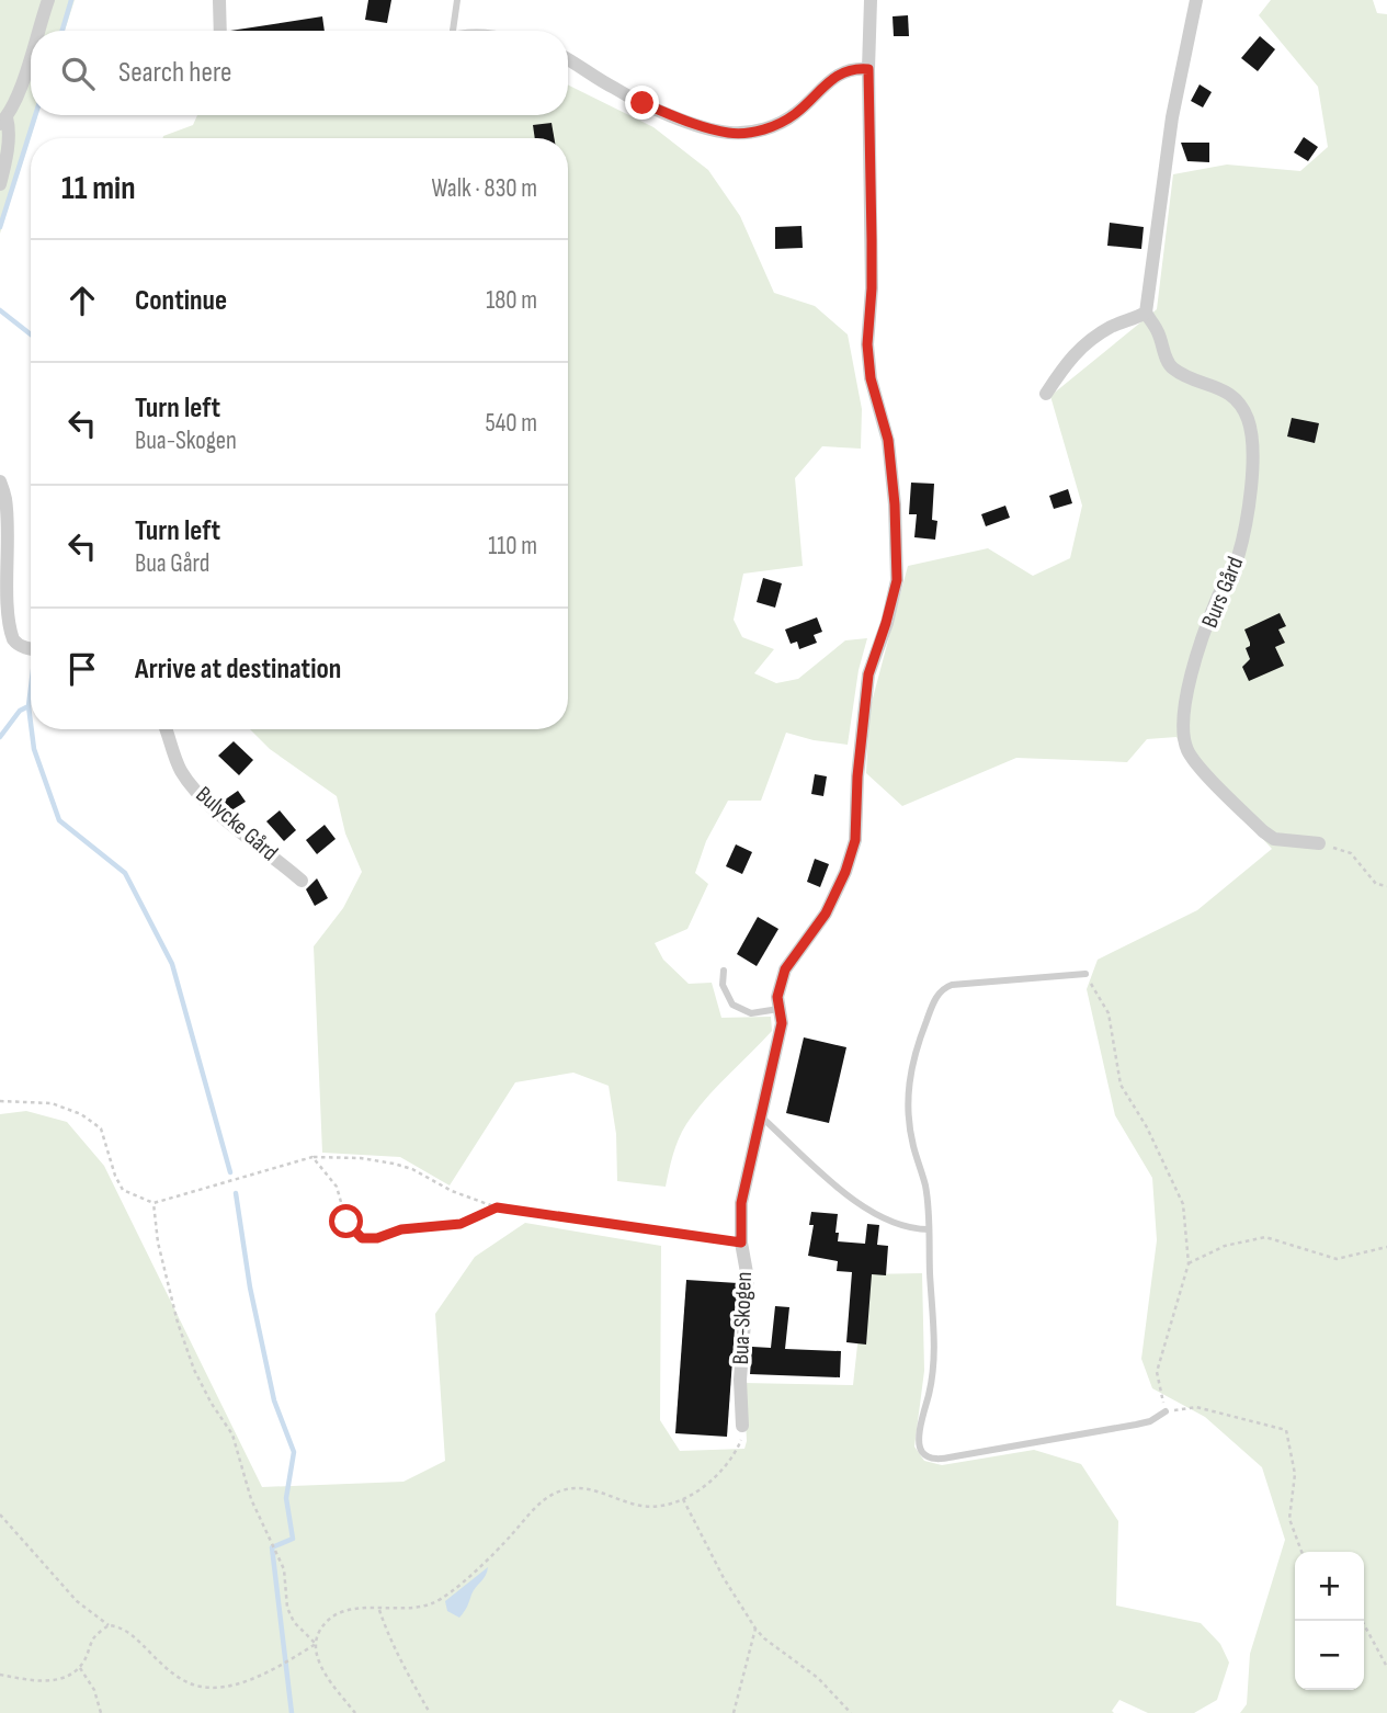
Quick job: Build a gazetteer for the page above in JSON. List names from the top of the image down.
{
  "streets": {
    "street": ["Burs Gård", "Bulycke Gård", "Bua-Skogen"]
  },
  "page": {
    "search": "Search here",
    "heading": ["11 min", "Walk · 830 m"],
    "list": [
      ["Continue", "180 m"],
      ["Turn left", "Bua-Skogen", "540 m"],
      ["Turn left", "Bua Gård", "110 m"],
      "Arrive at destination"
    ],
    "map_buttons": ["+", "−"]
  }
}
